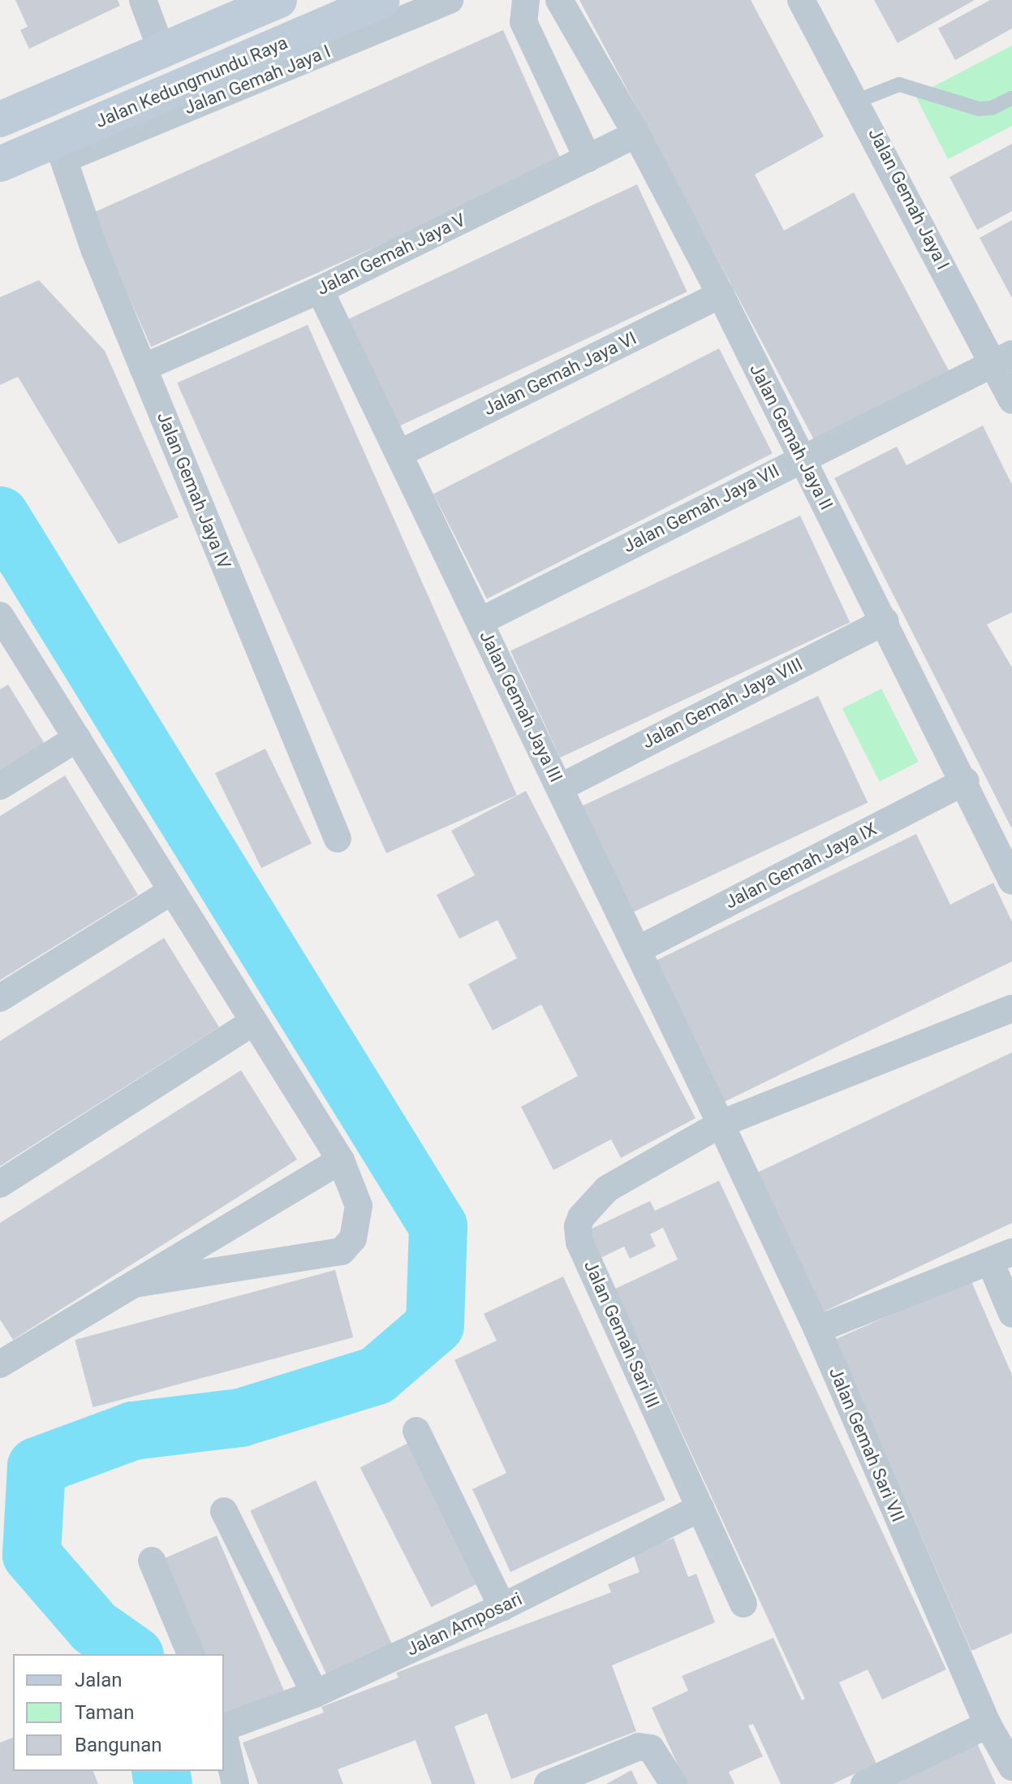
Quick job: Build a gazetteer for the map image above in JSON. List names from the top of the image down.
{
  "streets": {
    "main road": ["Jalan Kedungmundu Raya"],
    "street": [
      "Jalan Gemah Jaya I",
      "Jalan Gemah Jaya V",
      "Jalan Gemah Jaya VI",
      "Jalan Gemah Jaya II",
      "Jalan Gemah Jaya IV",
      "Jalan Gemah Jaya VII",
      "Jalan Gemah Jaya VIII",
      "Jalan Gemah Jaya III",
      "Jalan Gemah Jaya IX",
      "Jalan Gemah Sari III",
      "Jalan Gemah Sari VII",
      "Jalan Amposari"
    ]
  },
  "crossings": [
    ["Jalan Gemah Jaya I", "Jalan Kedungmundu Raya"],
    ["Jalan Gemah Jaya I", "Jalan Gemah Jaya IV"],
    ["Jalan Gemah Jaya I", "Jalan Gemah Jaya VII"],
    ["Jalan Kedungmundu Raya", "Jalan Gemah Jaya IV"],
    ["Jalan Gemah Jaya V", "Jalan Gemah Jaya II"],
    ["Jalan Gemah Jaya V", "Jalan Gemah Jaya IV"],
    ["Jalan Gemah Jaya V", "Jalan Gemah Jaya III"],
    ["Jalan Gemah Jaya VI", "Jalan Gemah Jaya II"],
    ["Jalan Gemah Jaya VI", "Jalan Gemah Jaya III"],
    ["Jalan Gemah Jaya II", "Jalan Gemah Jaya VII"],
    ["Jalan Gemah Jaya II", "Jalan Gemah Jaya VIII"],
    ["Jalan Gemah Jaya II", "Jalan Gemah Jaya IX"],
    ["Jalan Gemah Jaya VII", "Jalan Gemah Jaya III"],
    ["Jalan Gemah Jaya VIII", "Jalan Gemah Jaya III"],
    ["Jalan Gemah Jaya III", "Jalan Gemah Jaya IX"],
    ["Jalan Gemah Jaya III", "Jalan Gemah Sari III"],
    ["Jalan Gemah Jaya III", "Jalan Gemah Sari VII"],
    ["Jalan Gemah Sari III", "Jalan Gemah Sari VII"],
    ["Jalan Gemah Sari III", "Jalan Amposari"]
  ],
  "legend": ["Jalan", "Taman", "Bangunan"]
}
